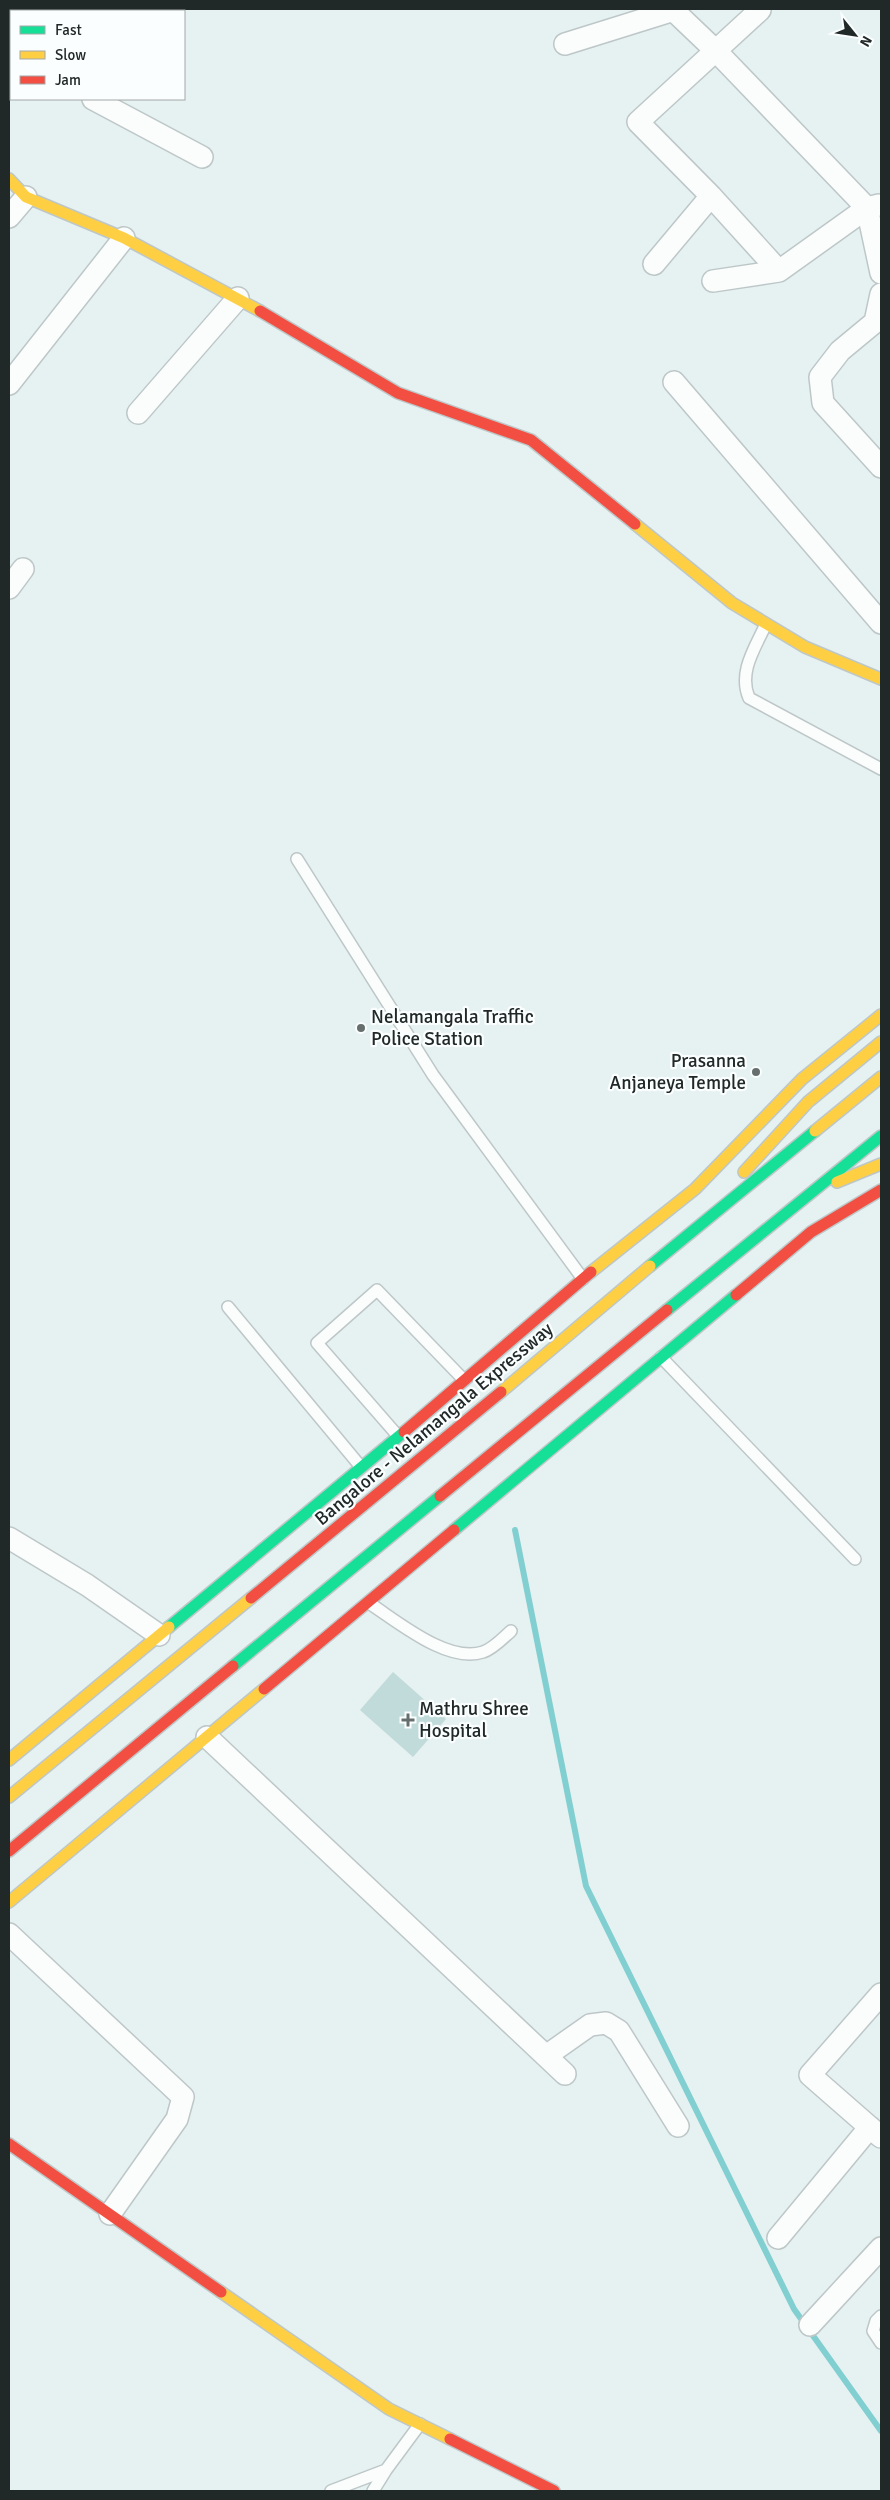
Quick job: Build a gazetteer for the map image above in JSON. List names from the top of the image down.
{
  "streets": {
    "main road": ["Bangalore - Nelamangala Expressway"]
  },
  "places": {
    "other": ["Nelamangala Traffic Police Station", "Prasanna Anjaneya Temple"],
    "health": ["Mathru Shree Hospital"]
  },
  "legend": ["Fast", "Slow", "Jam"],
  "north": "bottom right"
}
